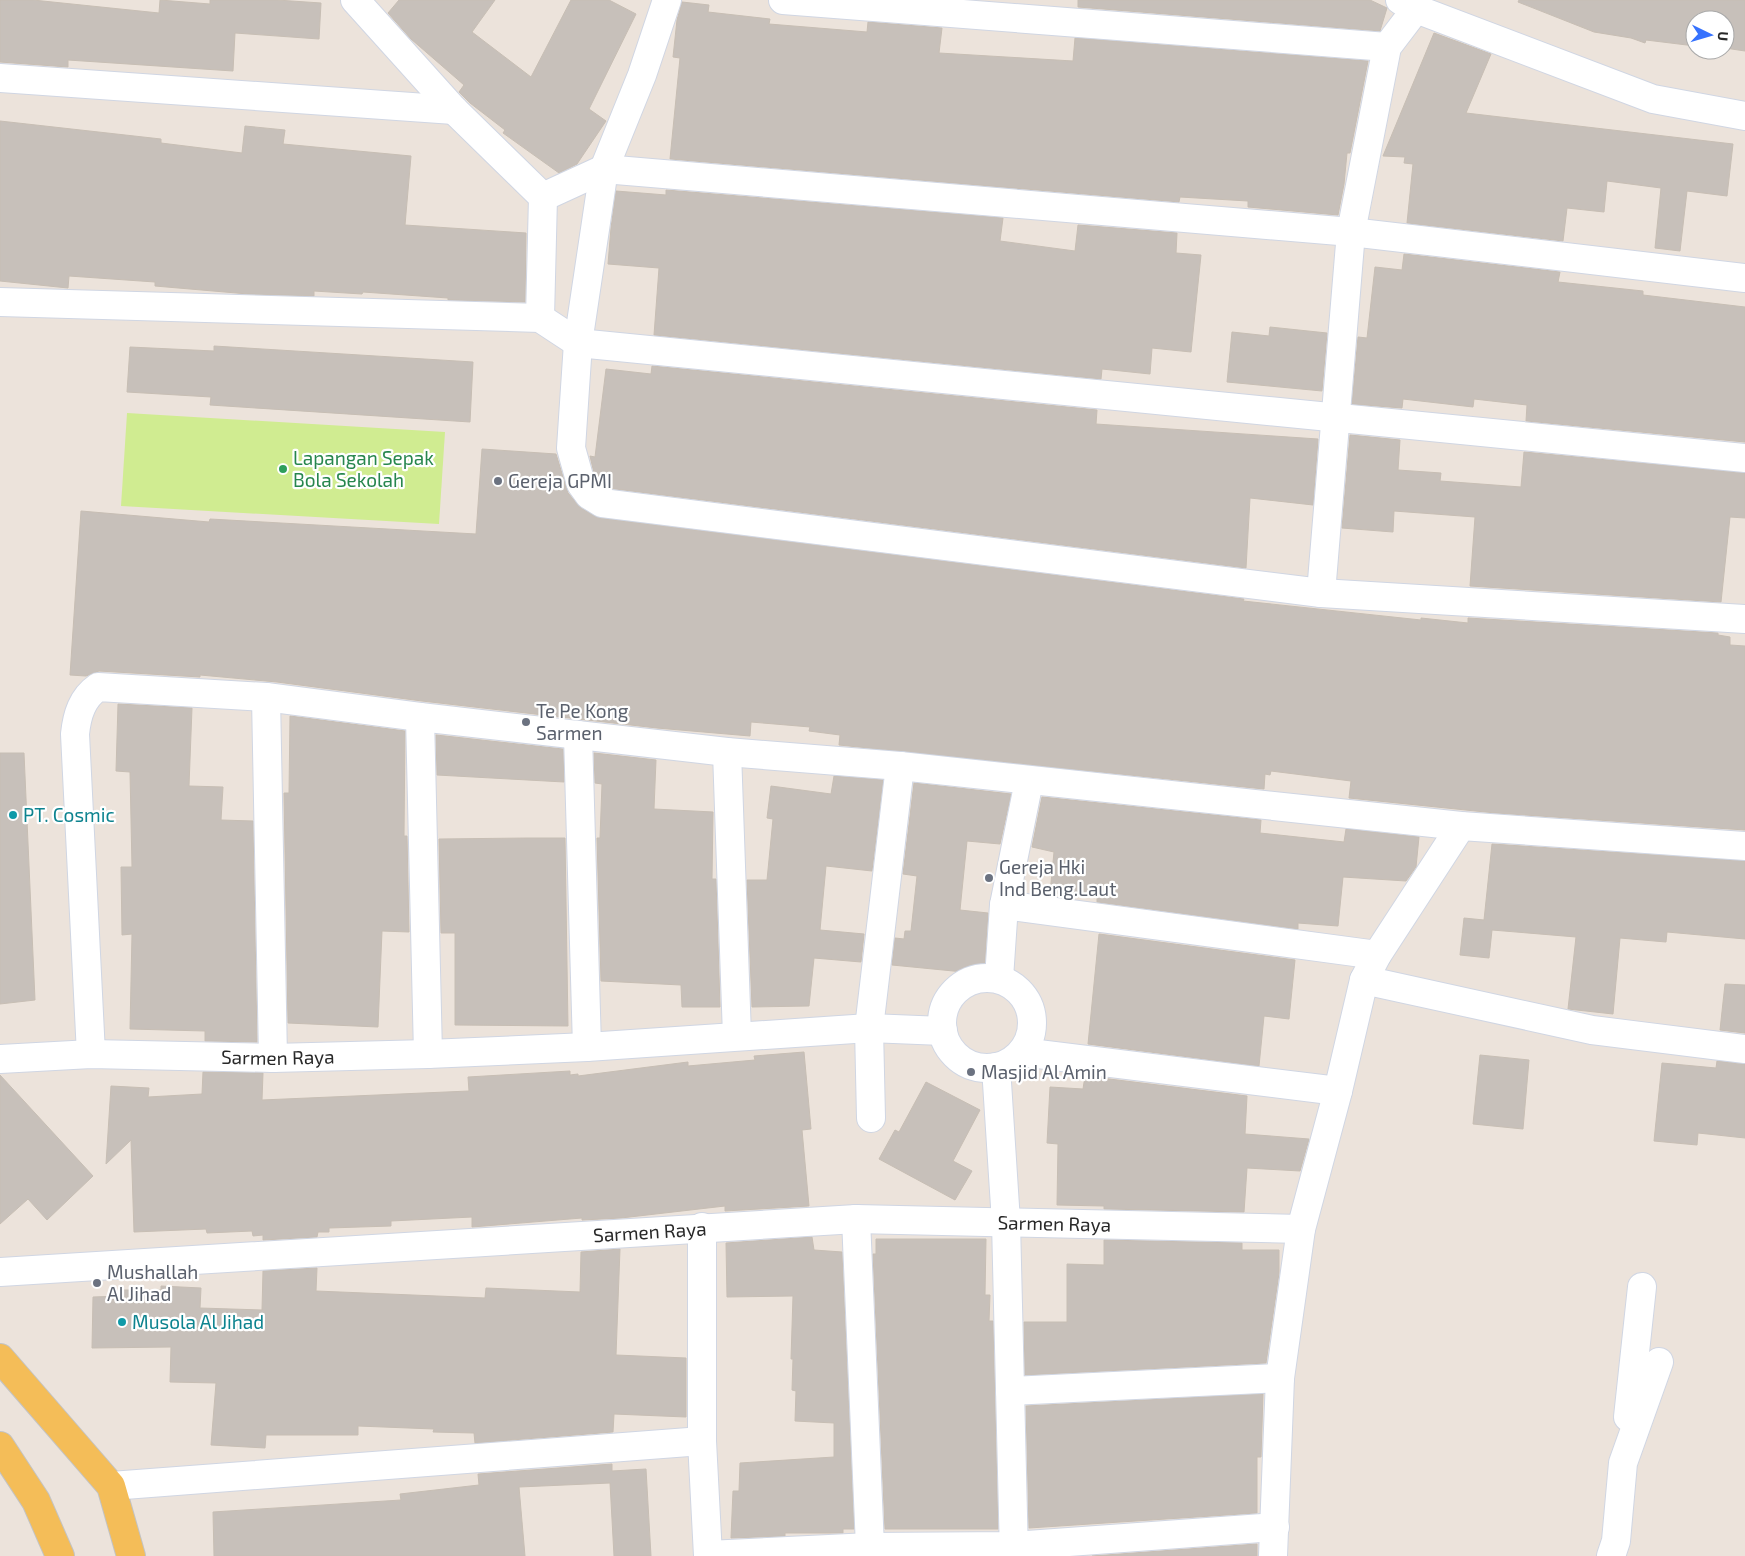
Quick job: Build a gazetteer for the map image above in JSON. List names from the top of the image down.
{
  "streets": {
    "street": ["Sarmen Raya"]
  },
  "places": [
    "Lapangan Sepak Bola Sekolah",
    "Gereja GPMI",
    "Te Pe Kong Sarmen",
    "PT. Cosmic",
    "Gereja Hki Ind Beng.Laut",
    "Masjid Al Amin",
    "Mushallah Al Jihad",
    "Musola Al Jihad"
  ],
  "north": "right"
}
